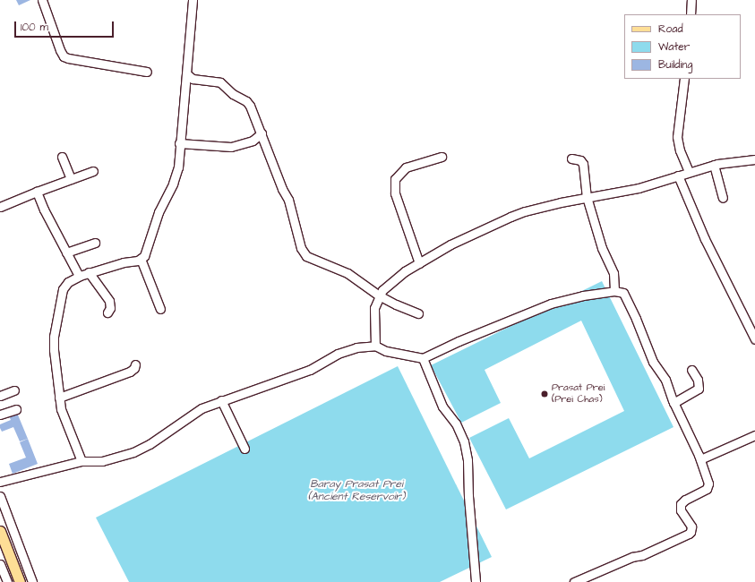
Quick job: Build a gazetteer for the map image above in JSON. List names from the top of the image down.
{
  "water": ["Baray Prasat Prei (Ancient Reservoir)"],
  "places": ["Prasat Prei (Prei Chas)"],
  "legend": ["Road", "Water", "Building"],
  "scale_bar": "100 m"
}
